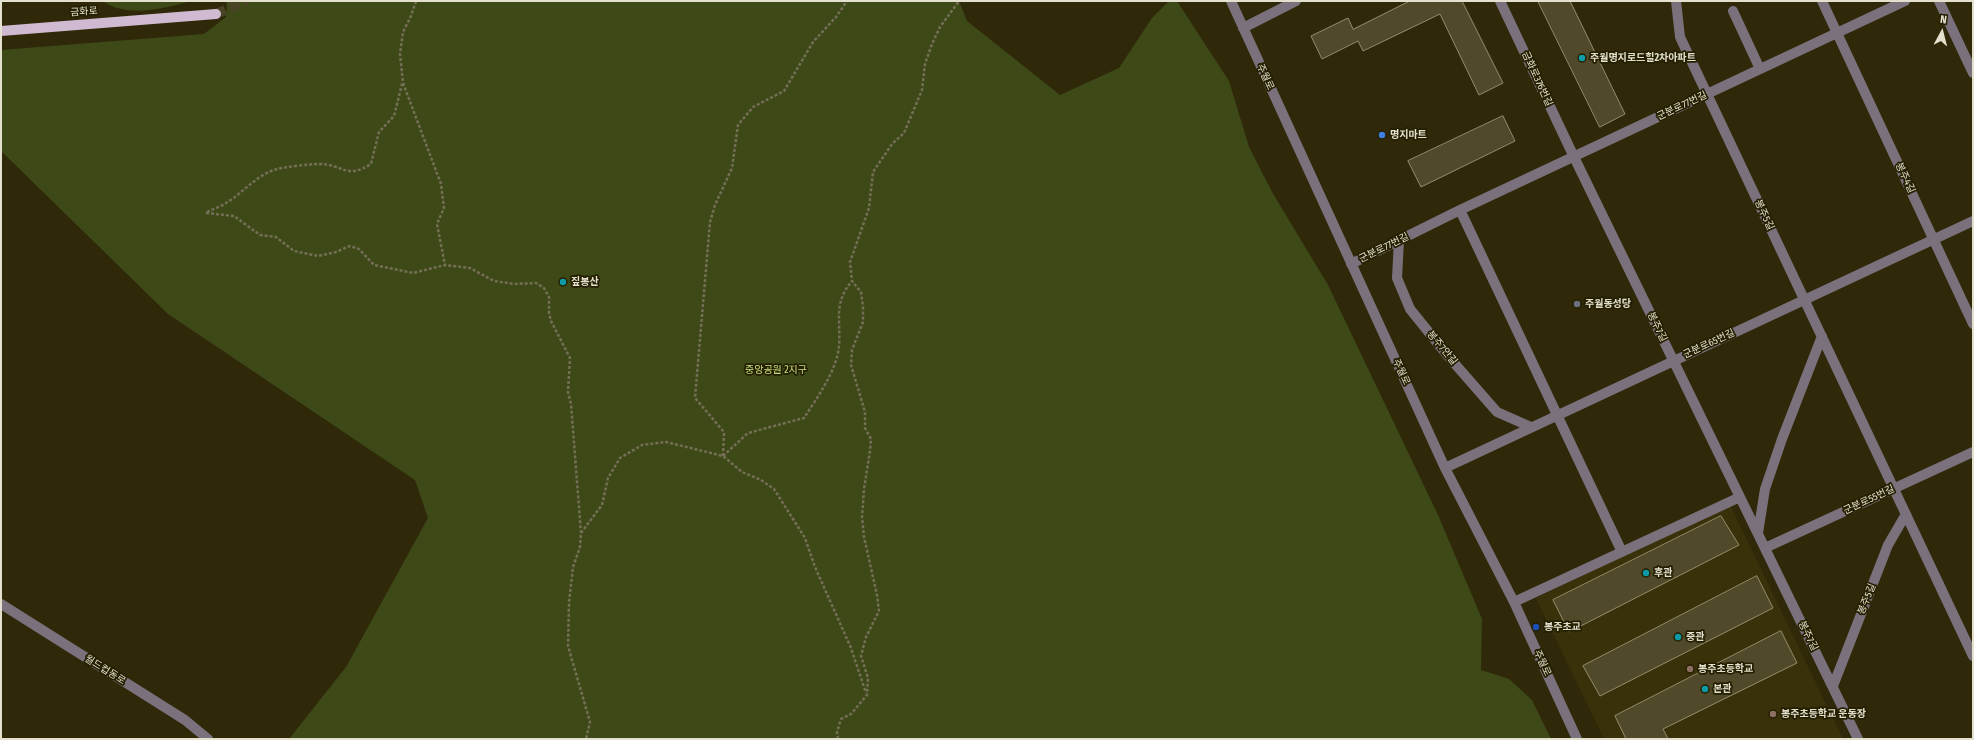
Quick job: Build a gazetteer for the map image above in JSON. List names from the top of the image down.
{
  "streets": {
    "main road": ["금화로"],
    "street": [
      "주월로",
      "금화로376번길",
      "군분로77번길",
      "봉주4길",
      "봉주5길",
      "봉주7길",
      "군분로65번길",
      "봉주7안길",
      "군분로55번길",
      "월드컵동로"
    ]
  },
  "crossings": [
    ["주월로", "군분로77번길"],
    ["주월로", "군분로65번길"],
    ["금화로376번길", "군분로77번길"],
    ["금화로376번길", "봉주7길"],
    ["군분로77번길", "봉주4길"],
    ["군분로77번길", "봉주5길"],
    ["군분로77번길", "봉주7길"],
    ["군분로77번길", "봉주7안길"],
    ["봉주4길", "군분로65번길"],
    ["봉주5길", "봉주7길"],
    ["봉주5길", "군분로65번길"],
    ["봉주5길", "군분로55번길"],
    ["봉주7길", "군분로65번길"],
    ["봉주7길", "군분로55번길"],
    ["군분로65번길", "봉주7안길"]
  ],
  "parks": ["중앙공원 2지구"],
  "places": [
    "주월명지로드힐2차아파트",
    "명지마트",
    "짚봉산",
    "주월동성당",
    "후관",
    "봉주초교",
    "중관",
    "봉주초등학교",
    "본관",
    "봉주초등학교 운동장"
  ],
  "north": "top"
}
